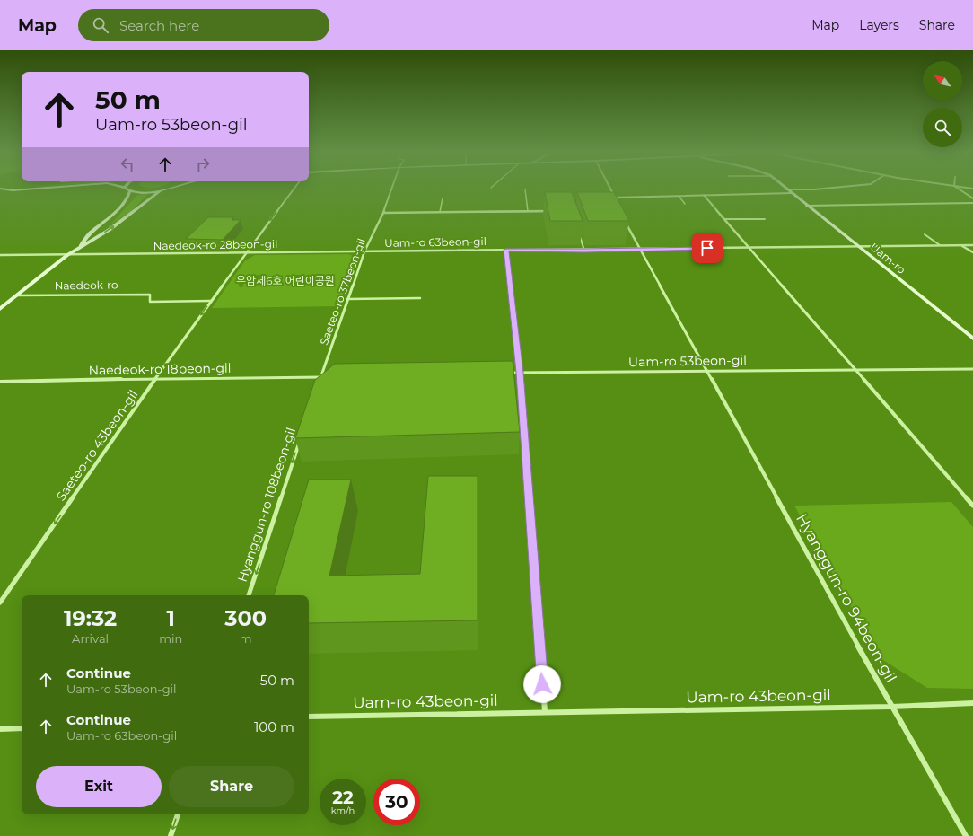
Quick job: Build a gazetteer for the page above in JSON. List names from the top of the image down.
{
  "streets": {
    "street": [
      "Uam-ro 63beon-gil",
      "Naedeok-ro 28beon-gil",
      "Uam-ro",
      "Naedeok-ro",
      "Saeteo-ro 37beon-gil",
      "Uam-ro 53beon-gil",
      "Naedeok-ro 18beon-gil",
      "Saeteo-ro 43beon-gil",
      "Hyanggun-ro 108beon-gil",
      "Hyanggun-ro 94beon-gil",
      "Uam-ro 43beon-gil"
    ]
  },
  "crossings": [
    ["Uam-ro 63beon-gil", "Naedeok-ro 28beon-gil"],
    ["Uam-ro 63beon-gil", "Uam-ro"],
    ["Uam-ro 63beon-gil", "Saeteo-ro 37beon-gil"],
    ["Uam-ro 63beon-gil", "Hyanggun-ro 94beon-gil"],
    ["Naedeok-ro 28beon-gil", "Naedeok-ro"],
    ["Naedeok-ro 28beon-gil", "Saeteo-ro 37beon-gil"],
    ["Naedeok-ro 28beon-gil", "Saeteo-ro 43beon-gil"],
    ["Naedeok-ro", "Saeteo-ro 43beon-gil"],
    ["Saeteo-ro 37beon-gil", "Naedeok-ro 18beon-gil"],
    ["Uam-ro 53beon-gil", "Hyanggun-ro 94beon-gil"],
    ["Naedeok-ro 18beon-gil", "Saeteo-ro 43beon-gil"],
    ["Hyanggun-ro 94beon-gil", "Uam-ro 43beon-gil"]
  ],
  "one_way": ["Saeteo-ro 43beon-gil", "Hyanggun-ro 108beon-gil"],
  "parks": ["우암제6호 어린이공원"],
  "north": "top left",
  "page": {
    "header": "Map",
    "search": "Search here",
    "nav": ["Map", "Layers", "Share"],
    "turn": ["50 m", "Uam-ro 53beon-gil"],
    "eta": [
      "19:32",
      "Arrival",
      "1",
      "min",
      "300",
      "m"
    ],
    "list": [
      {
        "name": "Continue",
        "note": "Uam-ro 53beon-gil",
        "value": "50 m"
      },
      {
        "name": "Continue",
        "note": "Uam-ro 63beon-gil",
        "value": "100 m"
      }
    ],
    "buttons": ["Exit", "Share"],
    "speed": "22 km/h",
    "limit": "30"
  }
}
